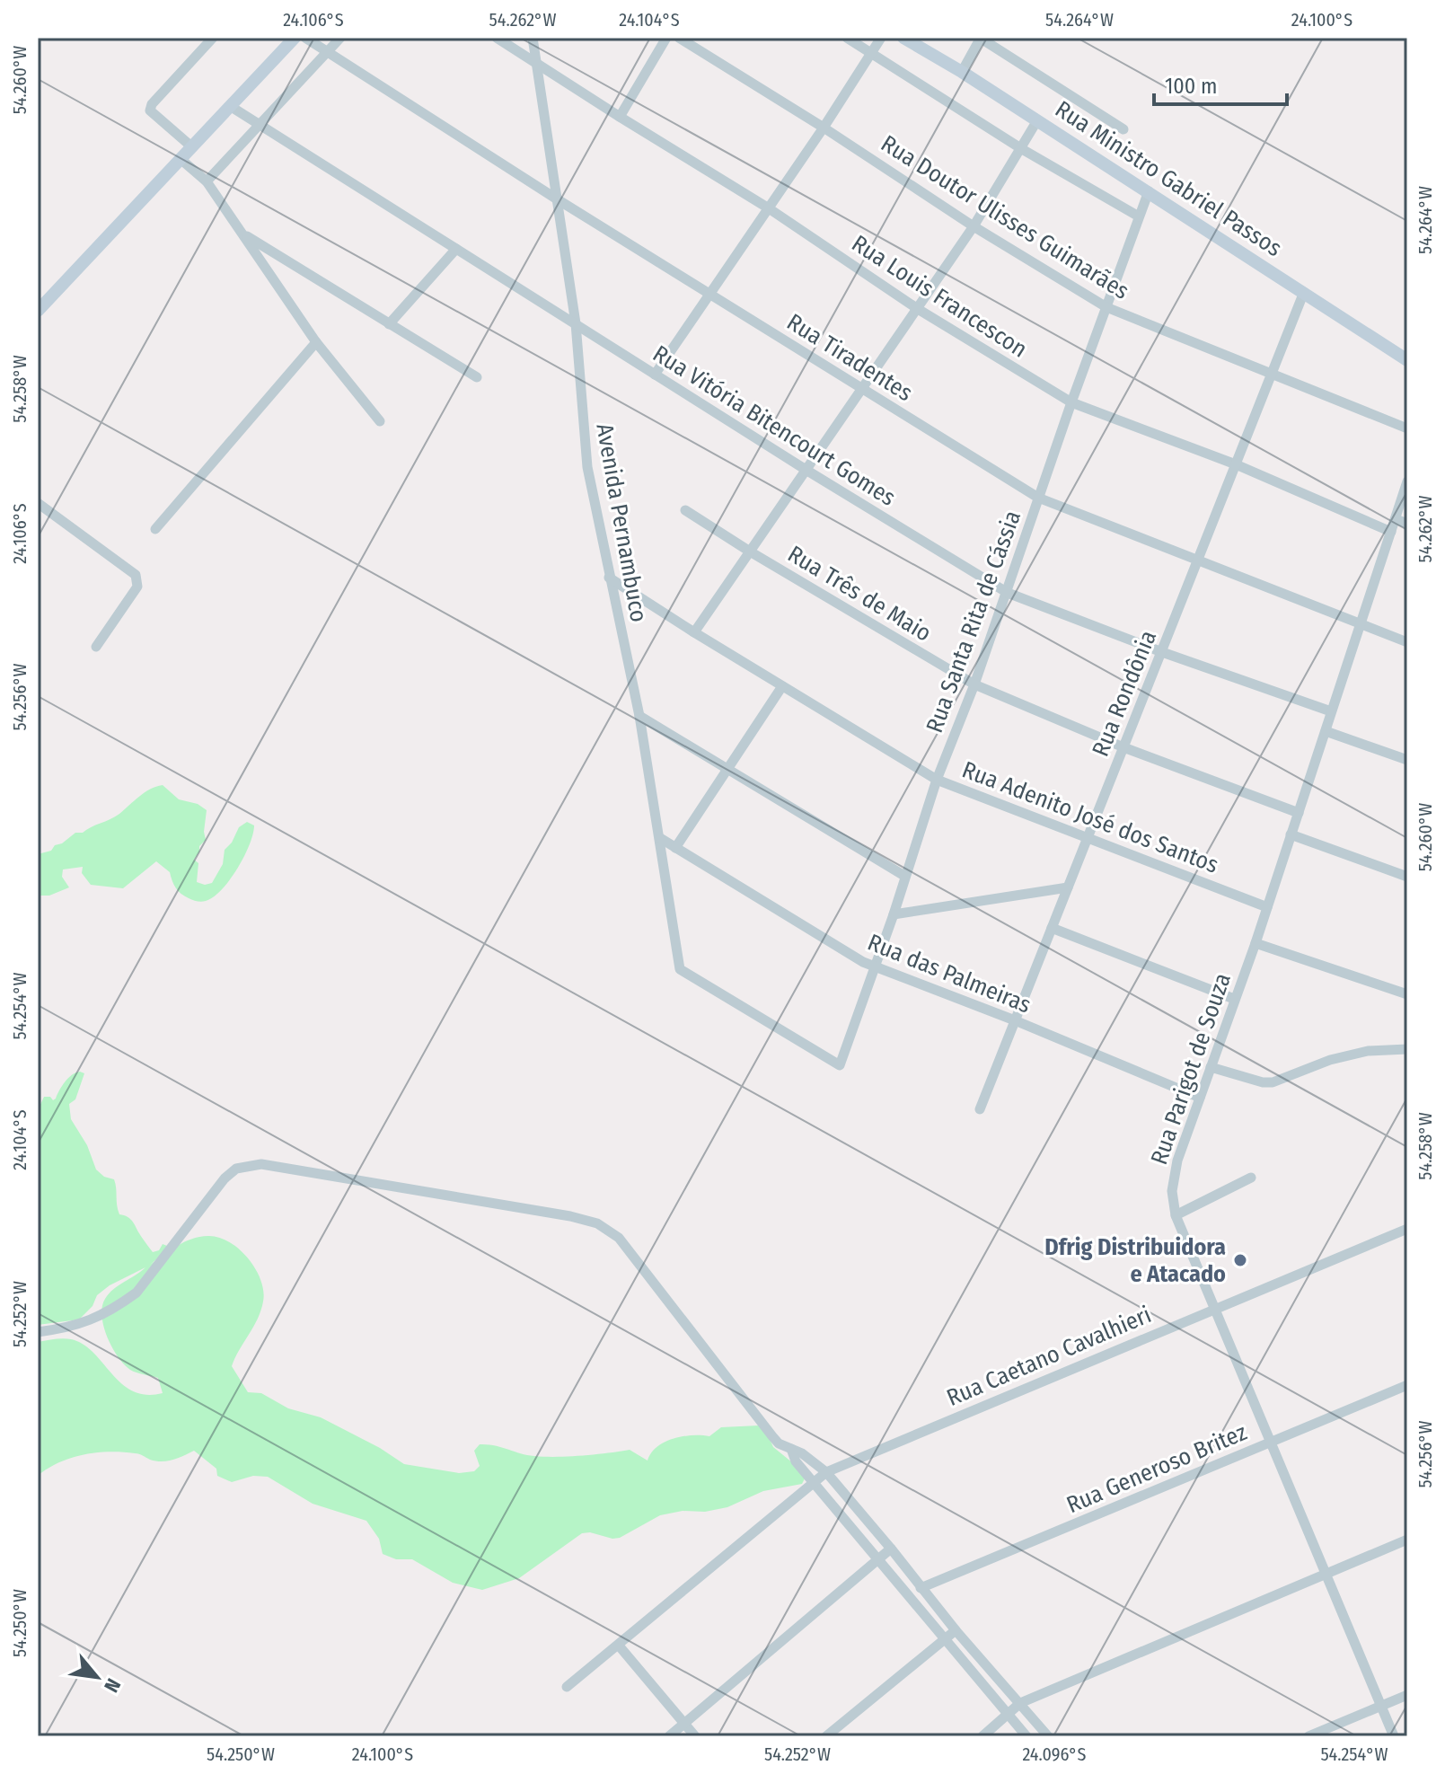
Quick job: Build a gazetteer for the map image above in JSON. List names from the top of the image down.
{
  "streets": {
    "main road": ["Rua Ministro Gabriel Passos"],
    "street": [
      "Rua Doutor Ulisses Guimarães",
      "Rua Louis Francescon",
      "Rua Tiradentes",
      "Rua Vitória Bitencourt Gomes",
      "Avenida Pernambuco",
      "Rua Três de Maio",
      "Rua Santa Rita de Cássia",
      "Rua Rondônia",
      "Rua Adenito José dos Santos",
      "Rua das Palmeiras",
      "Rua Parigot de Souza",
      "Rua Caetano Cavalhieri",
      "Rua Generoso Britez"
    ]
  },
  "crossings": [
    ["Rua Ministro Gabriel Passos", "Rua Santa Rita de Cássia"],
    ["Rua Ministro Gabriel Passos", "Rua Rondônia"],
    ["Rua Doutor Ulisses Guimarães", "Rua Santa Rita de Cássia"],
    ["Rua Doutor Ulisses Guimarães", "Rua Rondônia"],
    ["Rua Louis Francescon", "Avenida Pernambuco"],
    ["Rua Louis Francescon", "Rua Santa Rita de Cássia"],
    ["Rua Louis Francescon", "Rua Rondônia"],
    ["Rua Louis Francescon", "Rua Parigot de Souza"],
    ["Rua Tiradentes", "Avenida Pernambuco"],
    ["Rua Tiradentes", "Rua Santa Rita de Cássia"],
    ["Rua Tiradentes", "Rua Rondônia"],
    ["Rua Tiradentes", "Rua Parigot de Souza"],
    ["Rua Vitória Bitencourt Gomes", "Avenida Pernambuco"],
    ["Rua Vitória Bitencourt Gomes", "Rua Santa Rita de Cássia"],
    ["Rua Vitória Bitencourt Gomes", "Rua Rondônia"],
    ["Rua Vitória Bitencourt Gomes", "Rua Parigot de Souza"],
    ["Avenida Pernambuco", "Rua Santa Rita de Cássia"],
    ["Avenida Pernambuco", "Rua Adenito José dos Santos"],
    ["Avenida Pernambuco", "Rua das Palmeiras"],
    ["Rua Três de Maio", "Rua Santa Rita de Cássia"],
    ["Rua Três de Maio", "Rua Rondônia"],
    ["Rua Três de Maio", "Rua Parigot de Souza"],
    ["Rua Santa Rita de Cássia", "Rua Adenito José dos Santos"],
    ["Rua Santa Rita de Cássia", "Rua das Palmeiras"],
    ["Rua Rondônia", "Rua Adenito José dos Santos"],
    ["Rua Rondônia", "Rua das Palmeiras"],
    ["Rua Adenito José dos Santos", "Rua Parigot de Souza"],
    ["Rua das Palmeiras", "Rua Parigot de Souza"],
    ["Rua Parigot de Souza", "Rua Caetano Cavalhieri"],
    ["Rua Parigot de Souza", "Rua Generoso Britez"]
  ],
  "places": ["Dfrig Distribuidora e Atacado"],
  "scale_bar": "100 m",
  "north": "bottom right",
  "coordinates": [
    "24.106°S",
    "54.262°W",
    "24.104°S",
    "54.264°W",
    "24.100°S",
    "54.260°W",
    "54.258°W",
    "54.256°W",
    "54.254°W",
    "54.252°W",
    "54.250°W",
    "24.096°S"
  ]
}
